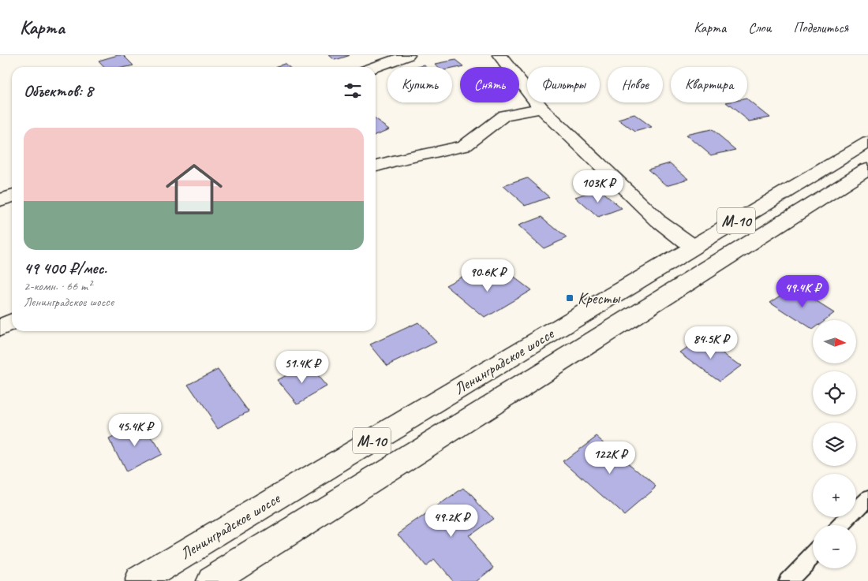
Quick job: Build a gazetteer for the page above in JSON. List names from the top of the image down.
{
  "streets": {
    "main road": ["М-10", "Ленинградское шоссе"]
  },
  "places": {
    "transit": ["Кресты"]
  },
  "north": "right",
  "page": {
    "header": "Карта",
    "nav": ["Карта", "Слои", "Поделиться"],
    "chip": [
      "Купить",
      "Снять",
      "Фильтры",
      "Новое",
      "Квартира"
    ],
    "heading": "Объектов: 8",
    "list": [
      {
        "name": "49 400 ₽/мес.",
        "note": "2-комн. · 66 m² · Ленинградское шоссе"
      }
    ],
    "price": [
      "103K ₽",
      "90.6K ₽",
      "49.4K ₽",
      "84.5K ₽",
      "51.4K ₽",
      "45.4K ₽",
      "122K ₽",
      "49.2K ₽"
    ],
    "map_buttons": ["+", "−"]
  }
}
